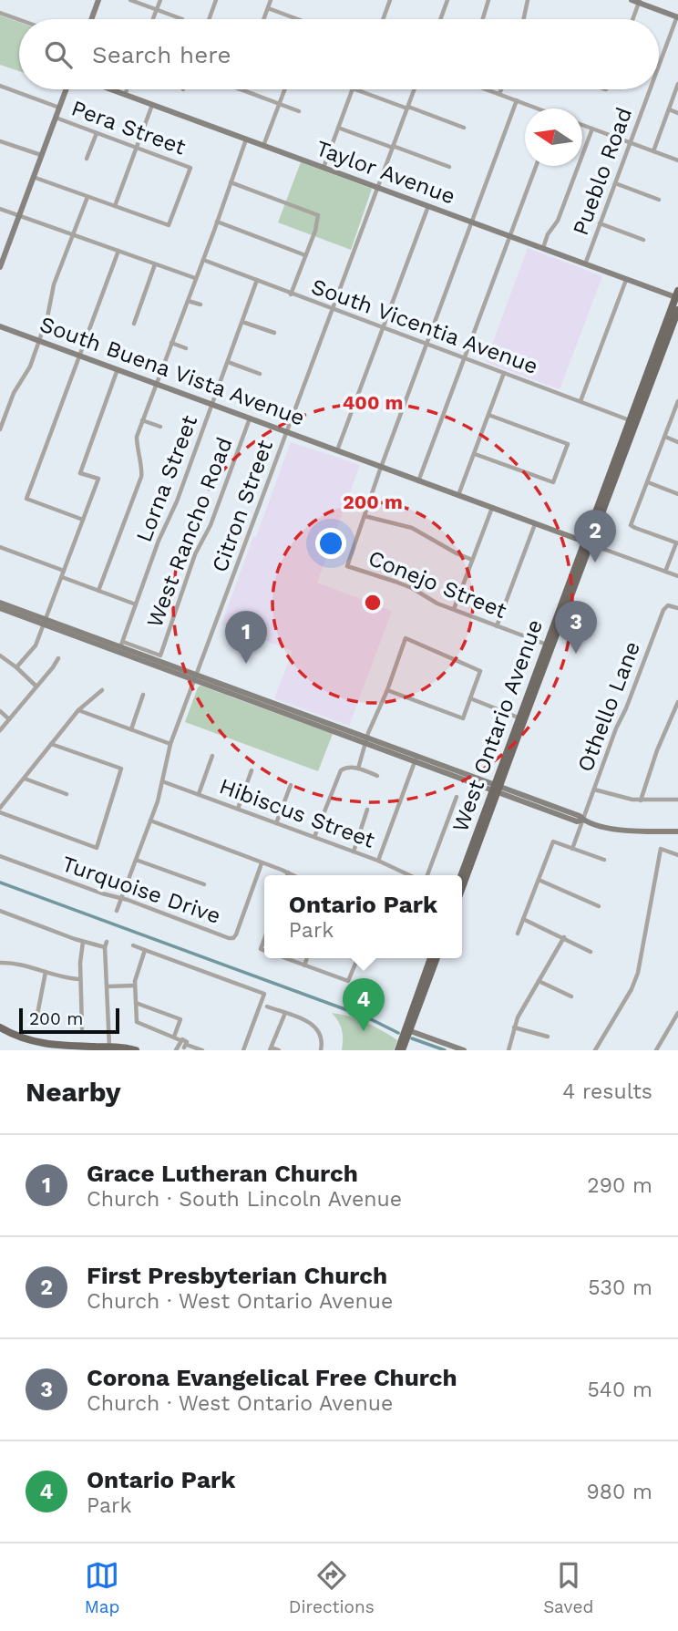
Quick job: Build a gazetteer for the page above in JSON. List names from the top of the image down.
{
  "streets": {
    "main road": ["West Ontario Avenue"],
    "street": [
      "Pera Street",
      "Pueblo Road",
      "Taylor Avenue",
      "South Vicentia Avenue",
      "South Buena Vista Avenue",
      "Lorna Street",
      "Citron Street",
      "West Rancho Road",
      "Conejo Street",
      "Othello Lane",
      "Hibiscus Street",
      "Turquoise Drive"
    ]
  },
  "crossings": [
    ["Pueblo Road", "Taylor Avenue"],
    ["Taylor Avenue", "Citron Street"],
    ["Taylor Avenue", "West Ontario Avenue"],
    ["South Vicentia Avenue", "Lorna Street"],
    ["South Vicentia Avenue", "Citron Street"],
    ["South Vicentia Avenue", "West Ontario Avenue"],
    ["South Buena Vista Avenue", "Lorna Street"],
    ["South Buena Vista Avenue", "Citron Street"],
    ["South Buena Vista Avenue", "West Rancho Road"],
    ["South Buena Vista Avenue", "West Ontario Avenue"],
    ["Lorna Street", "West Rancho Road"],
    ["Citron Street", "Hibiscus Street"],
    ["Citron Street", "Turquoise Drive"],
    ["Conejo Street", "West Ontario Avenue"]
  ],
  "scale_bar": "200 m",
  "north": "left",
  "page": {
    "search": "Search here",
    "pins": [
      "2",
      "3",
      "1",
      "4"
    ],
    "popup": ["Ontario Park", "Park"],
    "scale": "200 m",
    "heading": ["Nearby", "4 results"],
    "list": [
      {
        "mark": "1",
        "name": "Grace Lutheran Church",
        "note": "Church · South Lincoln Avenue",
        "value": "290 m"
      },
      {
        "mark": "2",
        "name": "First Presbyterian Church",
        "note": "Church · West Ontario Avenue",
        "value": "530 m"
      },
      {
        "mark": "3",
        "name": "Corona Evangelical Free Church",
        "note": "Church · West Ontario Avenue",
        "value": "540 m"
      },
      {
        "mark": "4",
        "name": "Ontario Park",
        "note": "Park",
        "value": "980 m"
      }
    ],
    "nav": ["Map", "Directions", "Saved"]
  },
  "rings": ["400 m", "200 m"]
}
